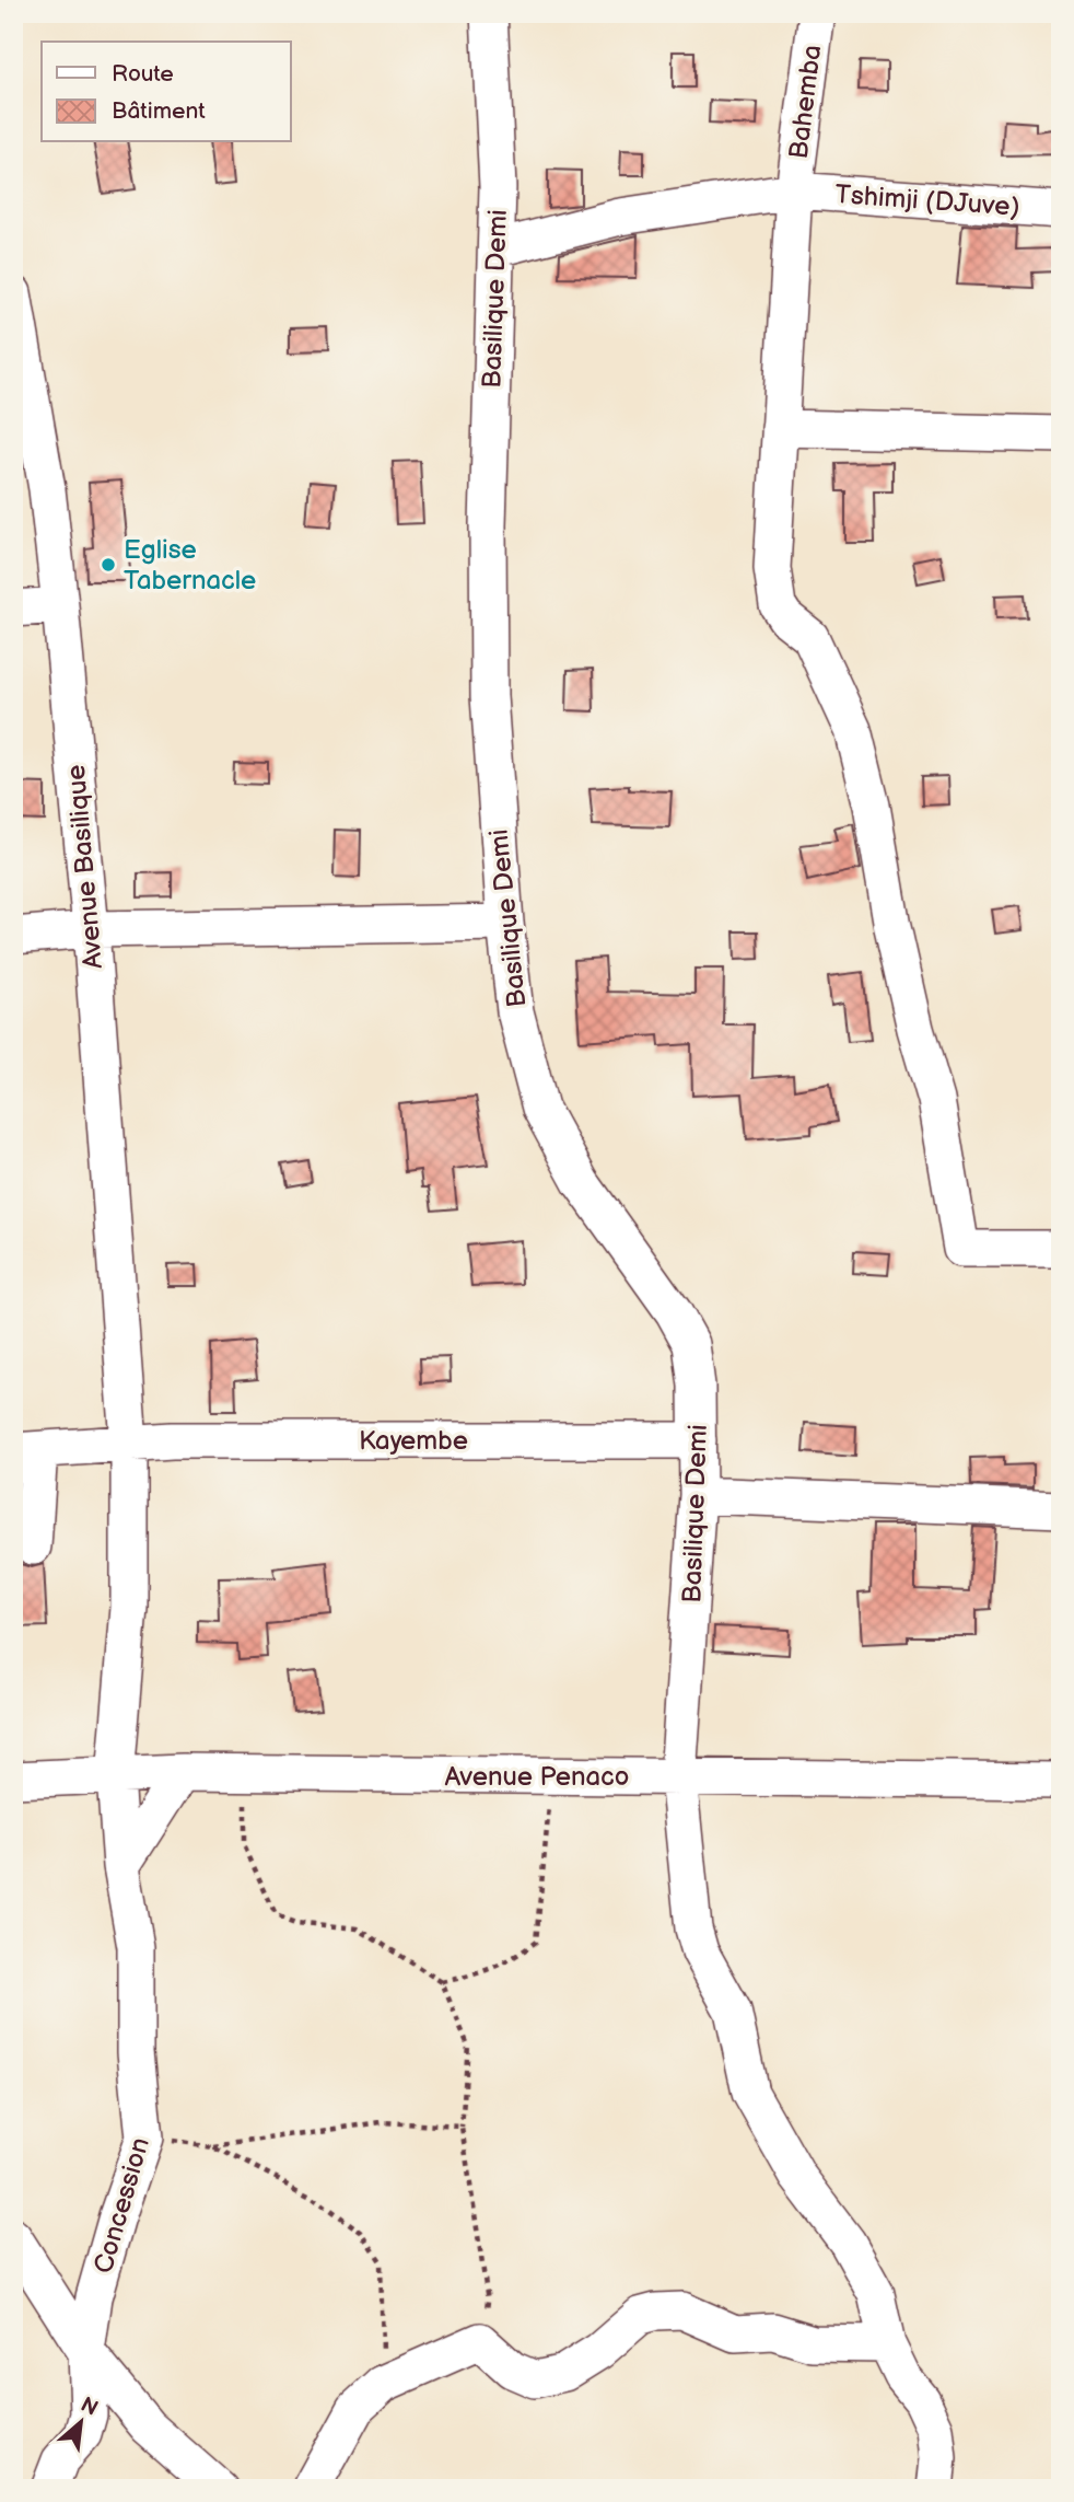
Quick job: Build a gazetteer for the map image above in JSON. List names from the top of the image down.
{
  "streets": {
    "street": [
      "Bahemba",
      "Tshimji (DJuve)",
      "Basilique Demi",
      "Avenue Basilique",
      "Kayembe",
      "Avenue Penaco",
      "Concession"
    ]
  },
  "crossings": [
    ["Bahemba", "Tshimji (DJuve)"],
    ["Tshimji (DJuve)", "Basilique Demi"],
    ["Basilique Demi", "Kayembe"],
    ["Basilique Demi", "Avenue Penaco"],
    ["Avenue Basilique", "Kayembe"],
    ["Avenue Basilique", "Avenue Penaco"],
    ["Avenue Basilique", "Concession"],
    ["Avenue Penaco", "Concession"]
  ],
  "places": ["Eglise Tabernacle"],
  "legend": ["Route", "Bâtiment"],
  "north": "top right"
}
